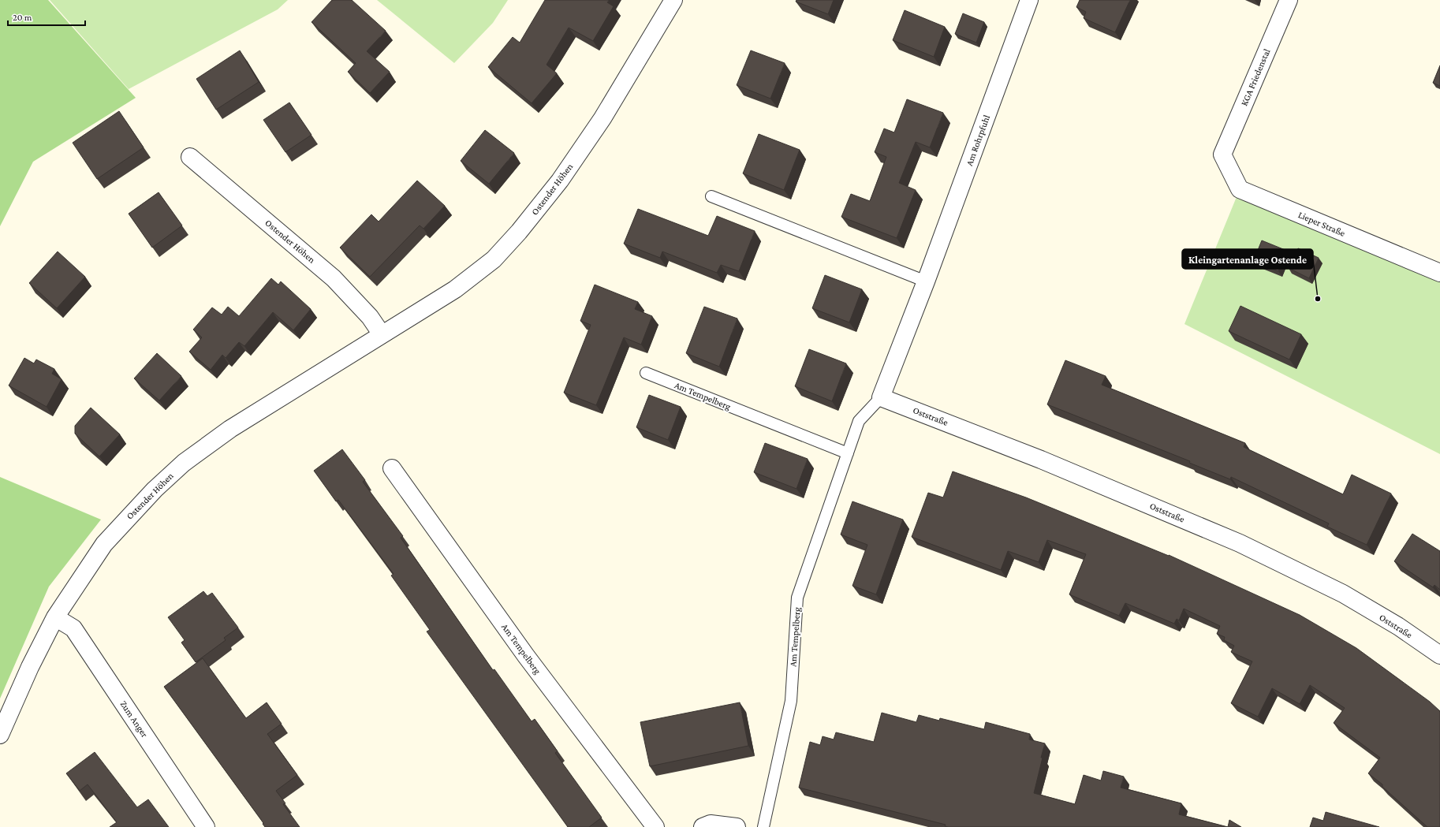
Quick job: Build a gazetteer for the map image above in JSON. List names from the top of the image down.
{
  "streets": {
    "street": [
      "KGA Friedenstal",
      "Am Rohrpfuhl",
      "Ostender Höhen",
      "Lieper Straße",
      "Am Tempelberg",
      "Oststraße",
      "Zum Anger"
    ]
  },
  "crossings": [
    ["KGA Friedenstal", "Lieper Straße"],
    ["Am Rohrpfuhl", "Am Tempelberg"],
    ["Am Rohrpfuhl", "Oststraße"],
    ["Ostender Höhen", "Zum Anger"],
    ["Am Tempelberg", "Oststraße"]
  ],
  "places": ["Kleingartenanlage Ostende"],
  "scale_bar": "20 m"
}
